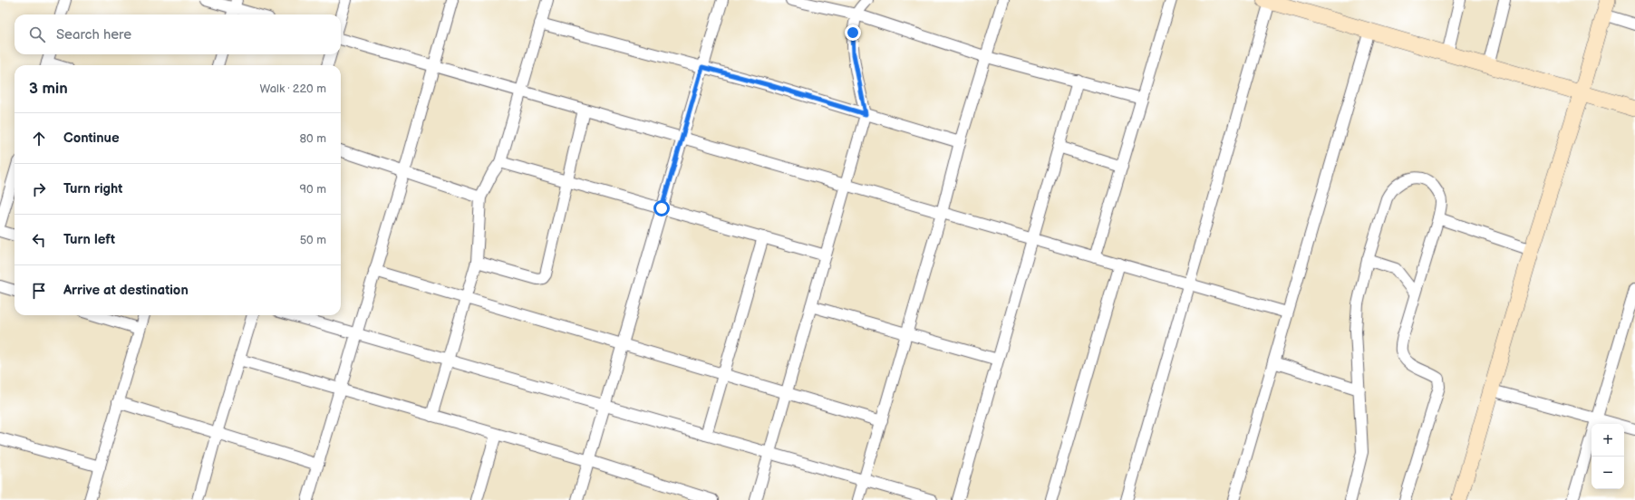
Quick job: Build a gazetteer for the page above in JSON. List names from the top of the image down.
{
  "page": {
    "search": "Search here",
    "heading": ["3 min", "Walk · 220 m"],
    "list": [
      ["Continue", "80 m"],
      ["Turn right", "90 m"],
      ["Turn left", "50 m"],
      "Arrive at destination"
    ],
    "map_buttons": ["+", "−"]
  }
}
